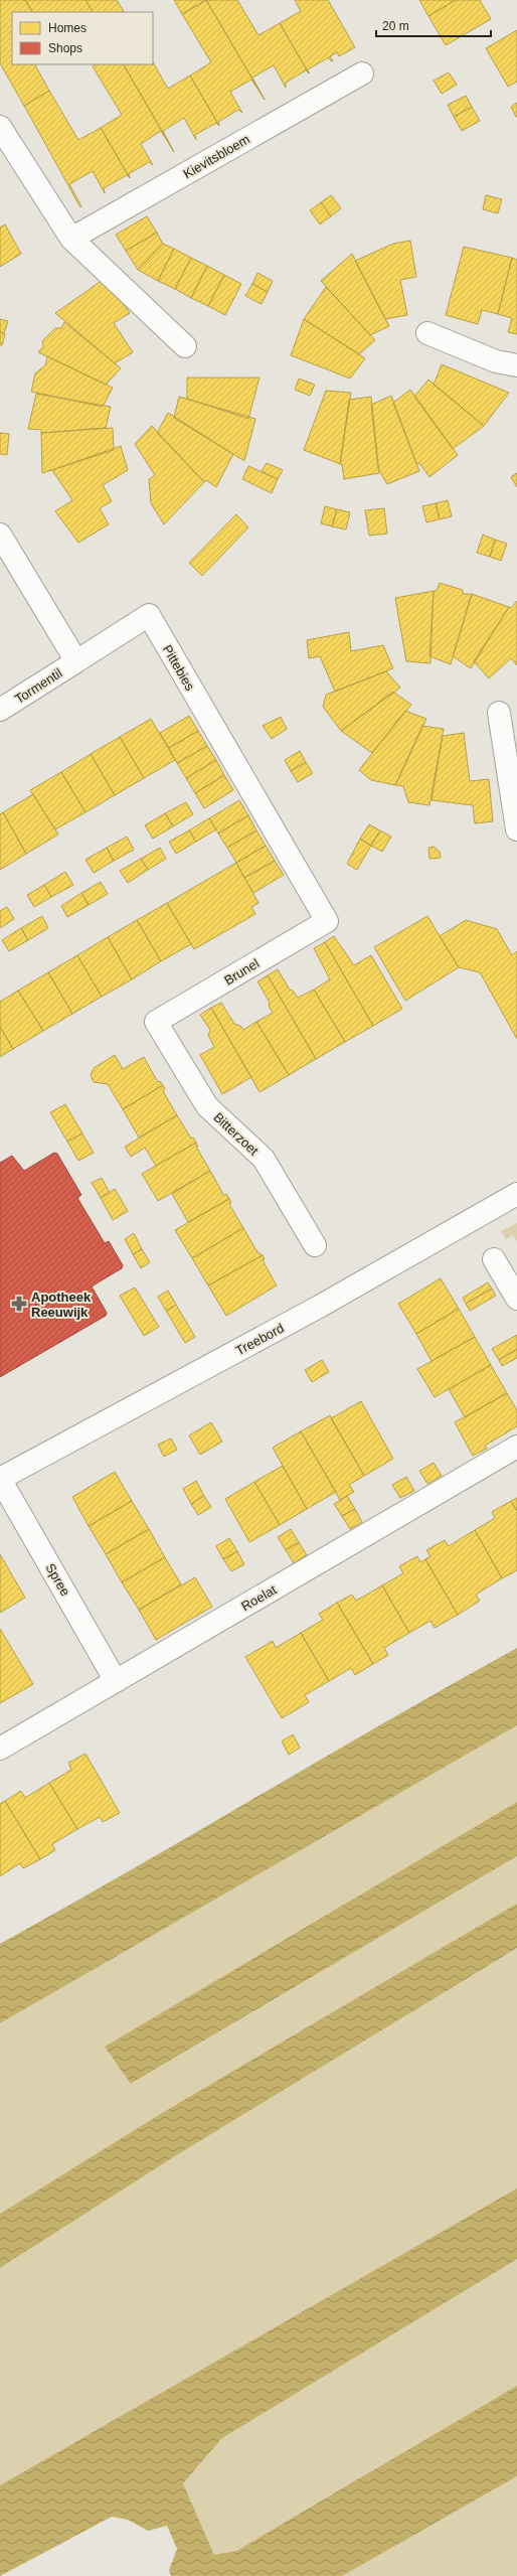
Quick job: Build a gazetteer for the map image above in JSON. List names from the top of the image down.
{
  "streets": {
    "street": [
      "Kievitsbloem",
      "Pittebies",
      "Tormentil",
      "Brunel",
      "Bitterzoet",
      "Treebord",
      "Spree",
      "Roelat"
    ]
  },
  "crossings": [
    ["Pittebies", "Tormentil"],
    ["Pittebies", "Brunel"],
    ["Brunel", "Bitterzoet"],
    ["Treebord", "Spree"],
    ["Spree", "Roelat"]
  ],
  "places": {
    "pharmacy": ["Apotheek Reeuwijk"]
  },
  "legend": ["Homes", "Shops"],
  "scale_bar": "20 m"
}
